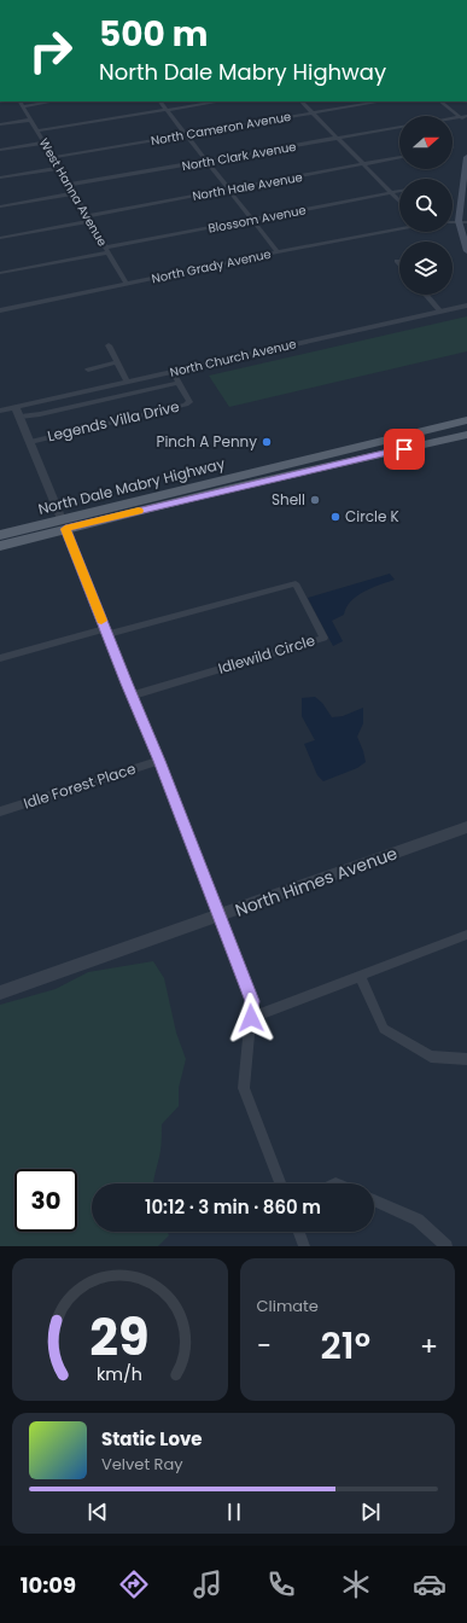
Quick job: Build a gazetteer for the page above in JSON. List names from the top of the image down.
{
  "streets": {
    "main road": ["North Dale Mabry Highway"],
    "street": [
      "North Cameron Avenue",
      "North Clark Avenue",
      "North Hale Avenue",
      "West Hanna Avenue",
      "Blossom Avenue",
      "North Grady Avenue",
      "North Church Avenue",
      "Legends Villa Drive",
      "Idlewild Circle",
      "Idle Forest Place",
      "North Himes Avenue"
    ]
  },
  "crossings": [
    ["North Cameron Avenue", "West Hanna Avenue"],
    ["North Clark Avenue", "West Hanna Avenue"],
    ["North Hale Avenue", "West Hanna Avenue"],
    ["West Hanna Avenue", "Blossom Avenue"],
    ["West Hanna Avenue", "North Grady Avenue"],
    ["North Church Avenue", "Legends Villa Drive"]
  ],
  "places": ["Pinch A Penny", "Shell", "Circle K"],
  "north": "right",
  "page": {
    "turn": ["500 m", "North Dale Mabry Highway"],
    "limit": "30",
    "trip": "10:12 · 3 min · 860 m",
    "tile": "Climate",
    "heat": ["−", "21°", "+"],
    "song": ["Static Love", "Velvet Ray"],
    "tabs": "10:09",
    "gauge": ["29", "km/h"]
  }
}
